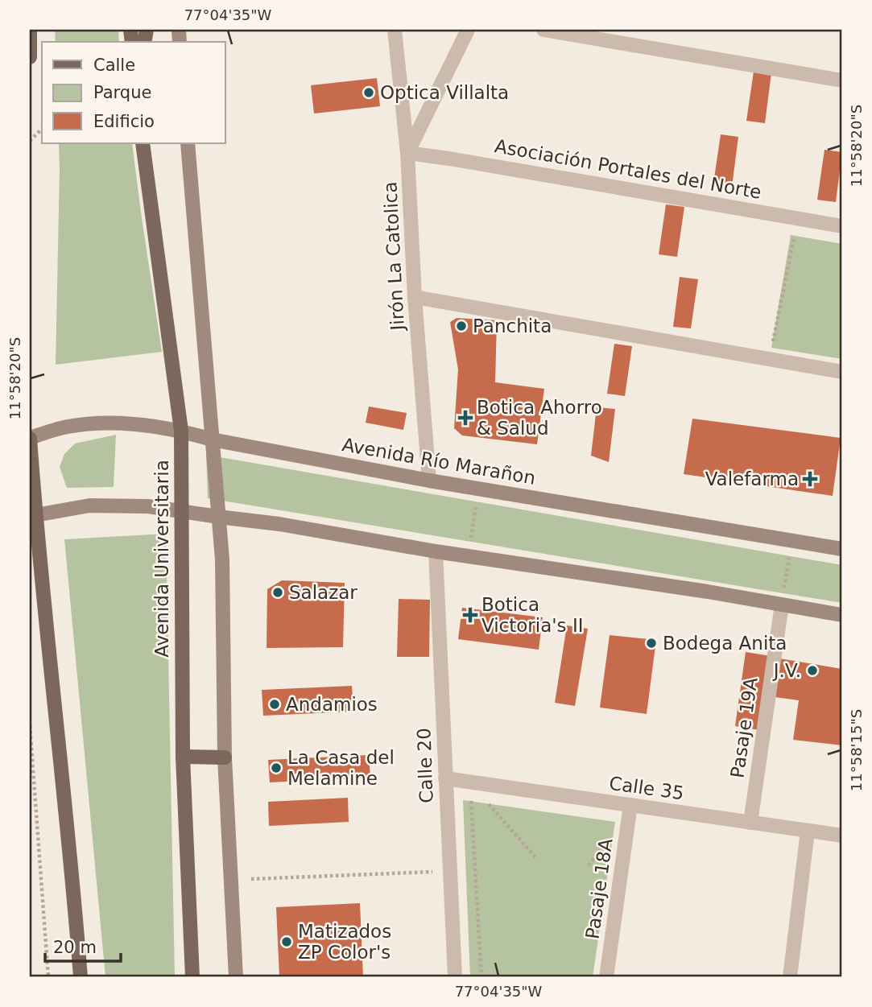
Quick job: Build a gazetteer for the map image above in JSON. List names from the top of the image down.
{
  "streets": {
    "main road": ["Avenida Río Marañon", "Avenida Universitaria"],
    "street": [
      "Asociación Portales del Norte",
      "Jirón La Catolica",
      "Pasaje 19A",
      "Calle 20",
      "Calle 35",
      "Pasaje 18A"
    ]
  },
  "crossings": [
    ["Asociación Portales del Norte", "Jirón La Catolica"],
    ["Jirón La Catolica", "Avenida Río Marañon"],
    ["Avenida Río Marañon", "Avenida Universitaria"],
    ["Pasaje 19A", "Calle 35"],
    ["Calle 20", "Calle 35"],
    ["Calle 35", "Pasaje 18A"]
  ],
  "places": {
    "other": [
      "Optica Villalta",
      "Panchita",
      "Salazar",
      "Bodega Anita",
      "J.V.",
      "Andamios",
      "La Casa del Melamine",
      "Matizados ZP Color's"
    ],
    "health": ["Botica Ahorro & Salud", "Valefarma", "Botica Victoria's II"]
  },
  "legend": ["Calle", "Parque", "Edificio"],
  "scale_bar": "20 m",
  "coordinates": ["77°04'35\"W", "11°58'20\"S", "11°58'15\"S"]
}
